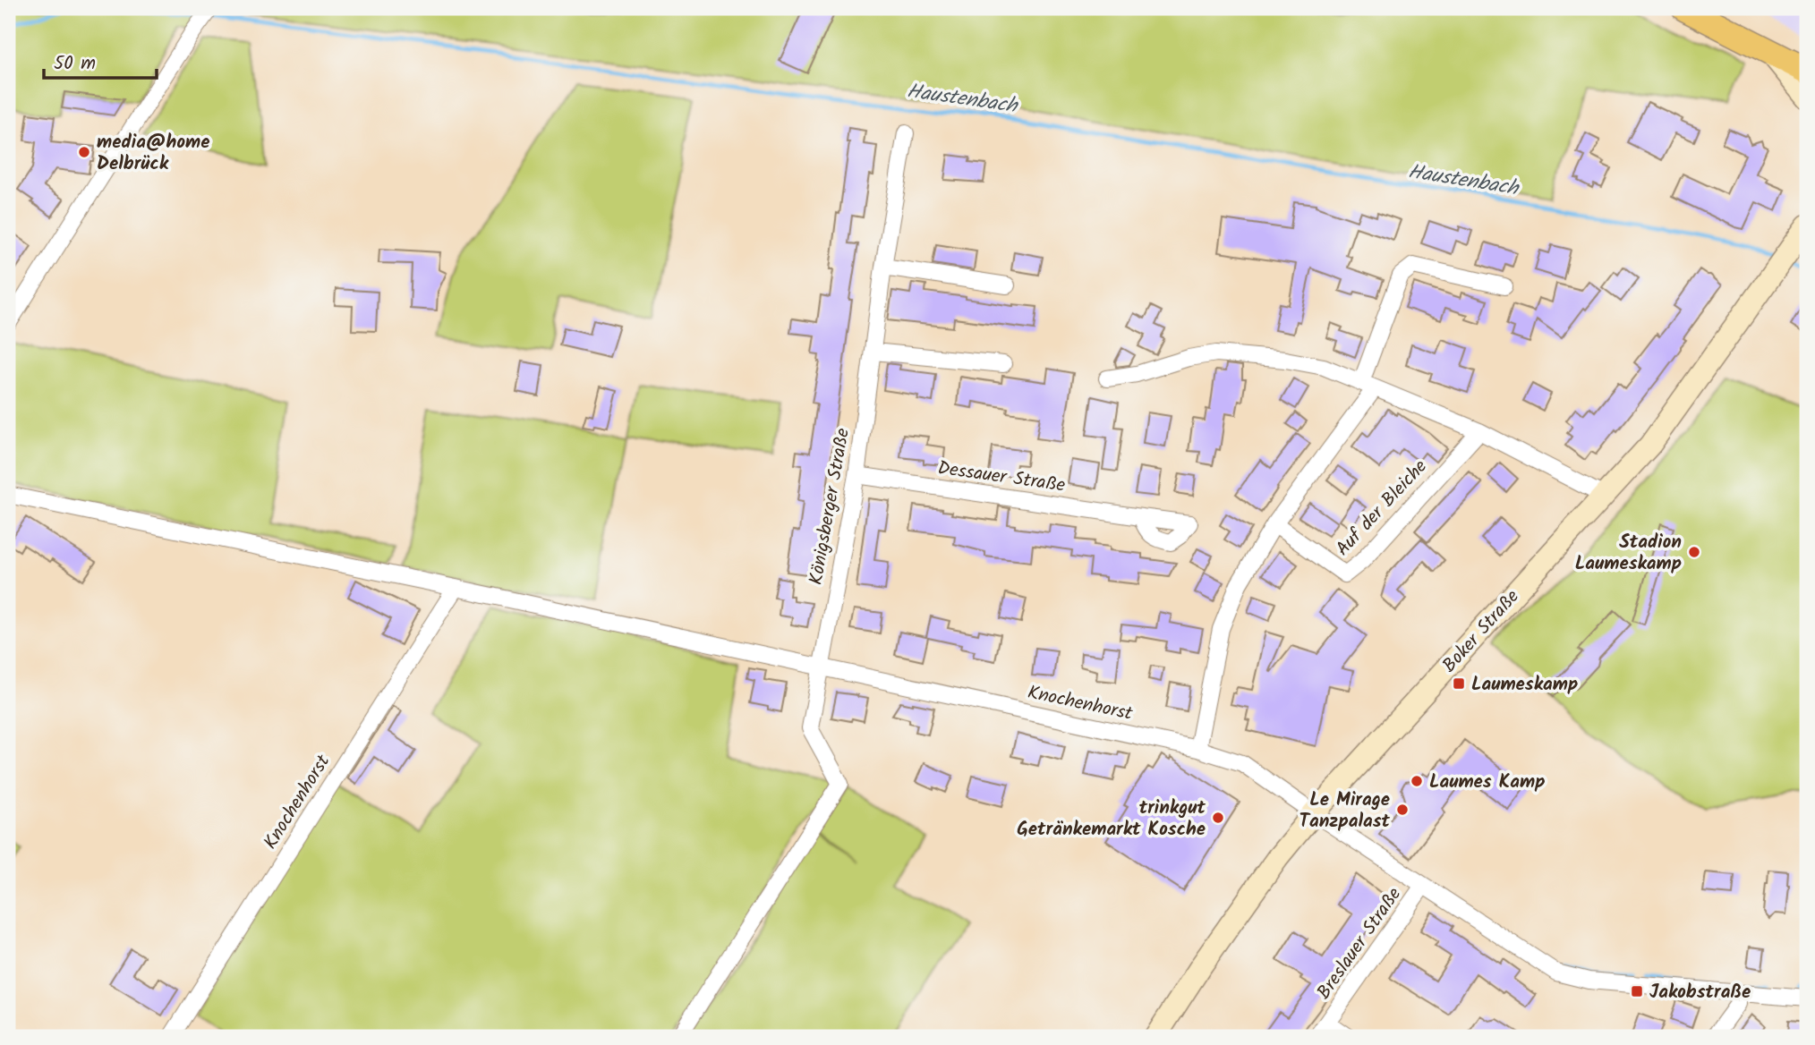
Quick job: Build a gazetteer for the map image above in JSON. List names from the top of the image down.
{
  "streets": {
    "main road": ["Boker Straße"],
    "street": [
      "Dessauer Straße",
      "Königsberger Straße",
      "Auf der Bleiche",
      "Knochenhorst",
      "Breslauer Straße"
    ]
  },
  "crossings": [
    ["Dessauer Straße", "Königsberger Straße"],
    ["Königsberger Straße", "Knochenhorst"],
    ["Boker Straße", "Knochenhorst"]
  ],
  "water": ["Haustenbach"],
  "places": {
    "other": [
      "media@home Delbrück",
      "Stadion Laumeskamp",
      "Laumes Kamp",
      "Le Mirage Tanzpalast",
      "trinkgut Getränkemarkt Kosche"
    ],
    "transit": ["Laumeskamp", "Jakobstraße"]
  },
  "scale_bar": "50 m"
}
